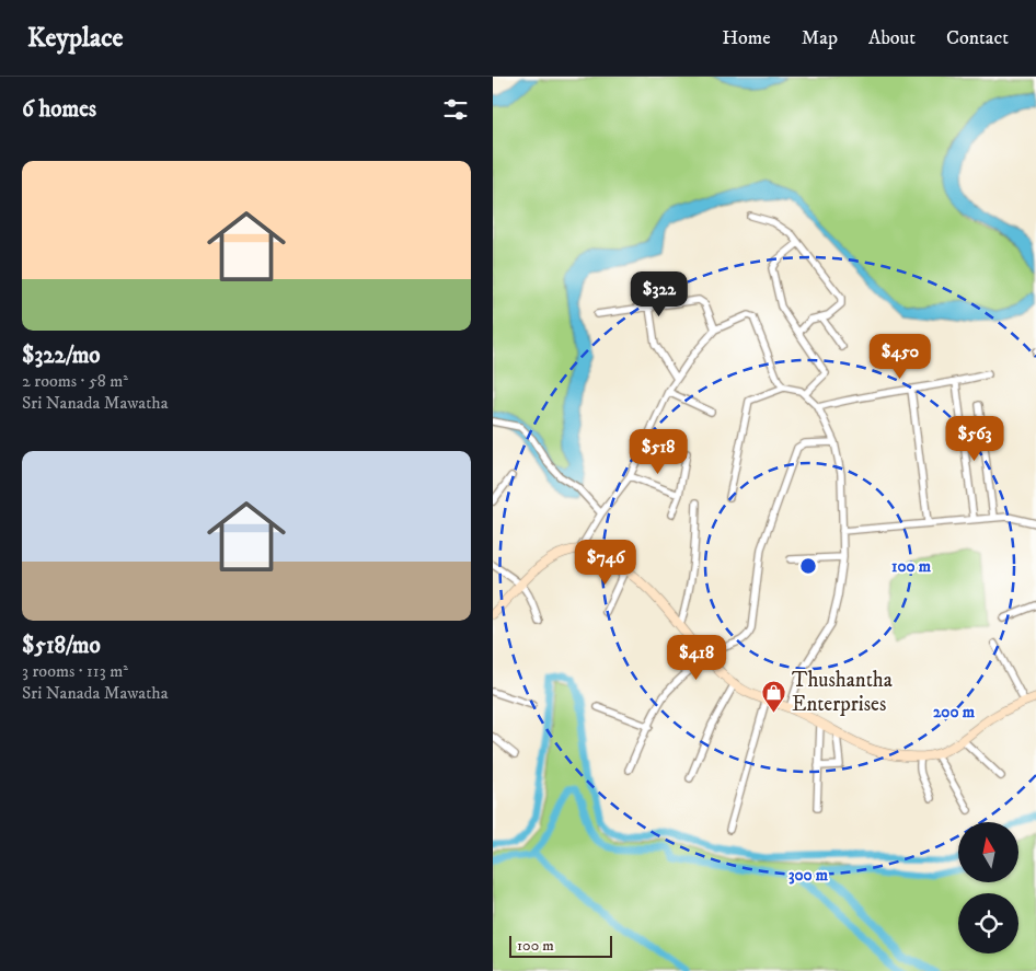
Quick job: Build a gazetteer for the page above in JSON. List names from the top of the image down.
{
  "places": {
    "shop": ["Thushantha Enterprises"]
  },
  "scale_bar": "100 m",
  "north": "top",
  "page": {
    "header": "Keyplace",
    "nav": [
      "Home",
      "Map",
      "About",
      "Contact"
    ],
    "heading": "6 homes",
    "list": [
      {
        "name": "$322/mo",
        "note": "2 rooms · 58 m² · Sri Nanada Mawatha"
      },
      {
        "name": "$518/mo",
        "note": "3 rooms · 113 m² · Sri Nanada Mawatha"
      }
    ],
    "price": [
      "$322",
      "$450",
      "$563",
      "$518",
      "$746",
      "$418"
    ],
    "scale": "100 m"
  },
  "rings": ["100 m", "200 m", "300 m"]
}
